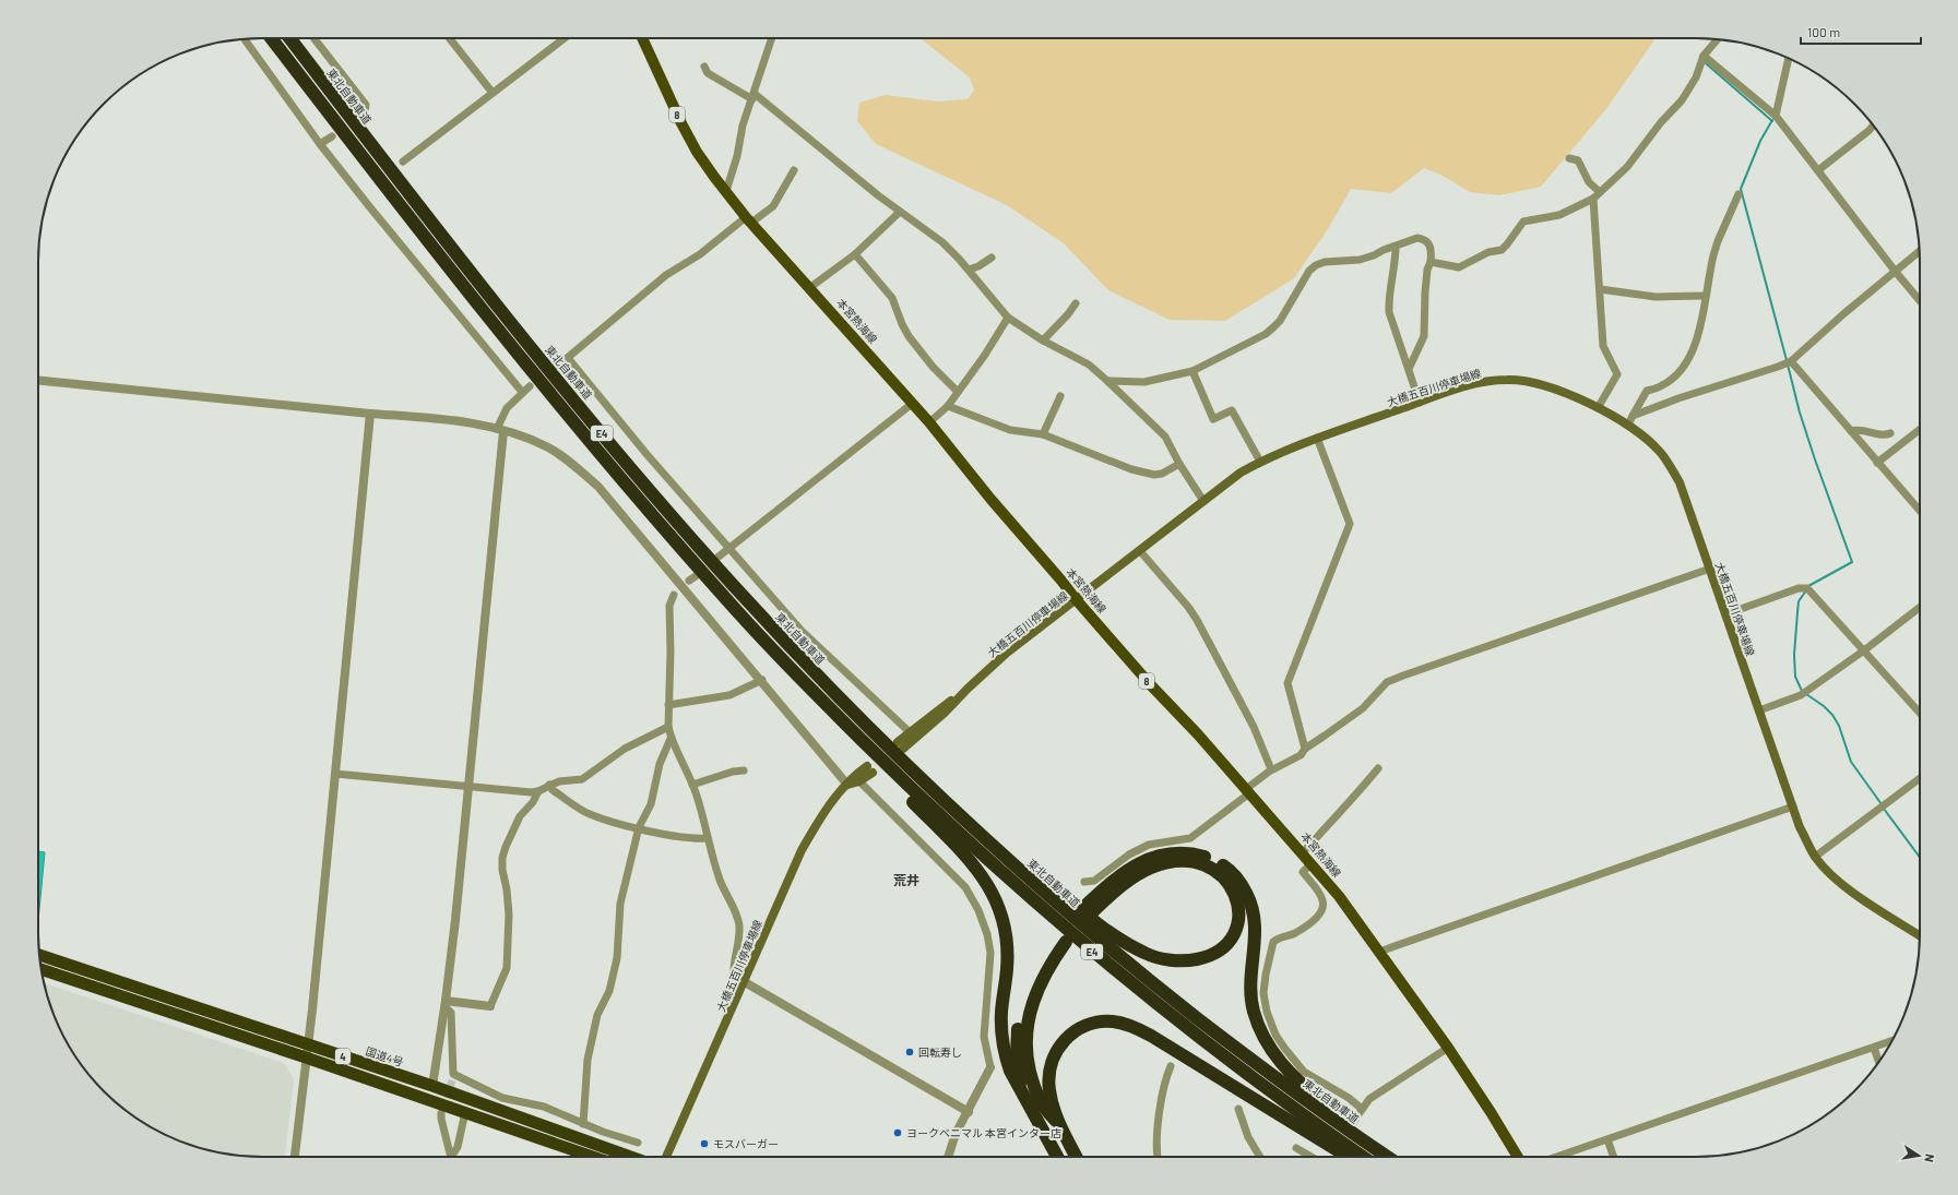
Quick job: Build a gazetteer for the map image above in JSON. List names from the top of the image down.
{
  "streets": {
    "highway": [
      "東北自動車道",
      "E4",
      "4",
      "国道4号"
    ],
    "main road": ["8", "本宮熱海線", "大橋五百川停車場線"]
  },
  "crossings": [
    ["本宮熱海線", "大橋五百川停車場線"]
  ],
  "districts": ["荒井"],
  "places": ["回転寿し", "ヨークベニマル 本宮インター店", "モスバーガー"],
  "scale_bar": "100 m",
  "north": "right"
}
